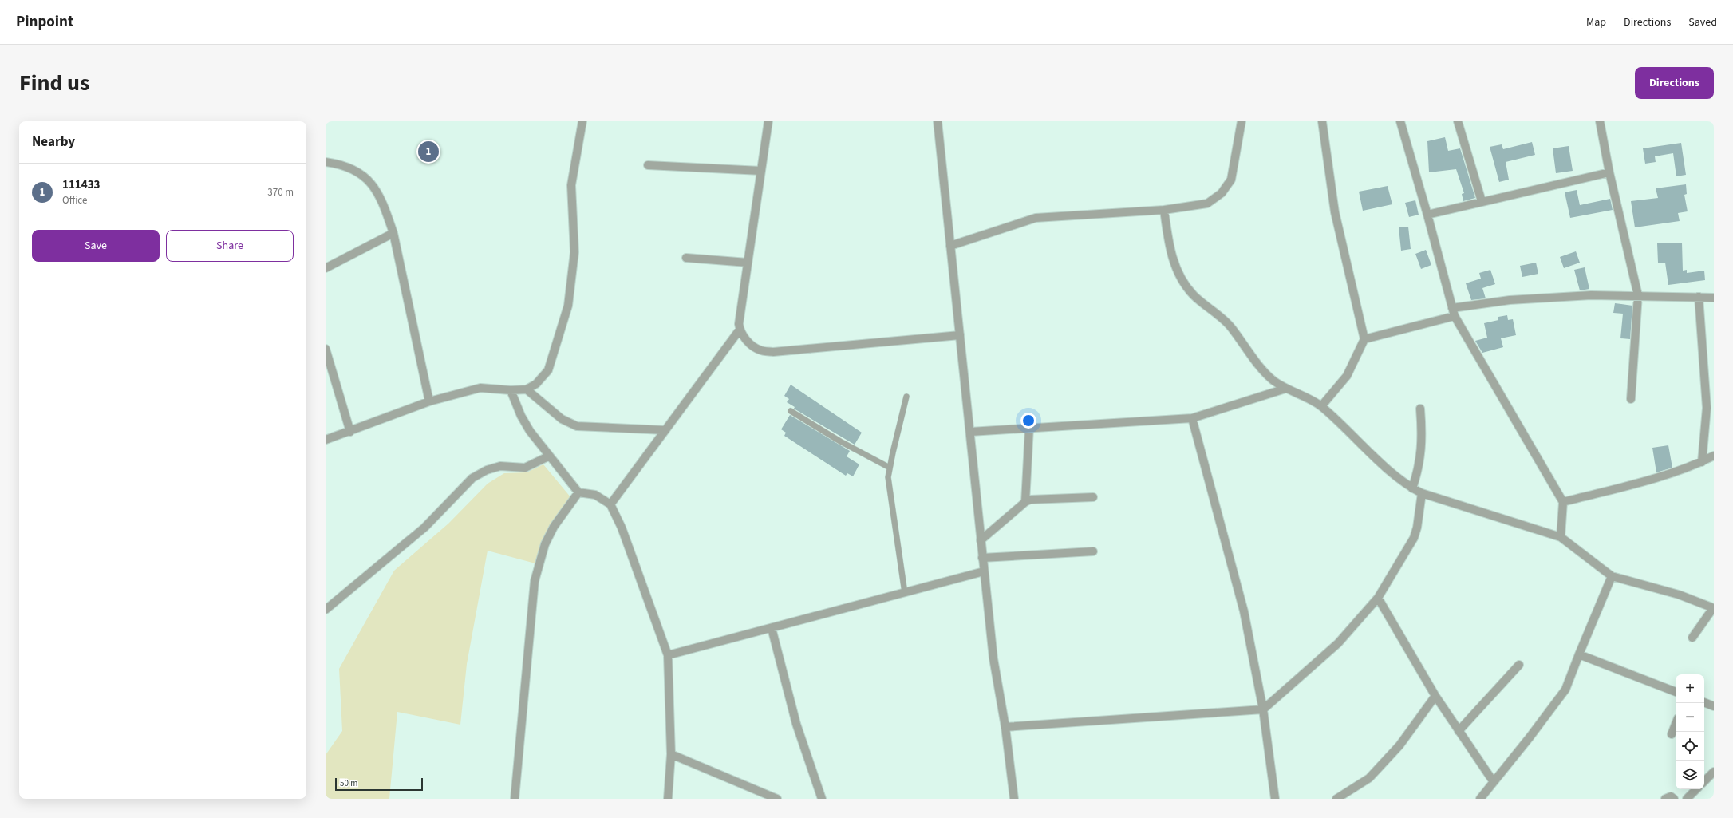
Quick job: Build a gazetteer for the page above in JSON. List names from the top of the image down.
{
  "scale_bar": "50 m",
  "page": {
    "header": "Pinpoint",
    "nav": ["Map", "Directions", "Saved"],
    "title": "Find us",
    "buttons": [
      "Directions",
      ["Save", "Share"]
    ],
    "heading": "Nearby",
    "pins": "1",
    "list": [
      {
        "mark": "1",
        "name": "111433",
        "note": "Office",
        "value": "370 m"
      }
    ],
    "map_buttons": ["+", "−"],
    "scale": "50 m"
  }
}
